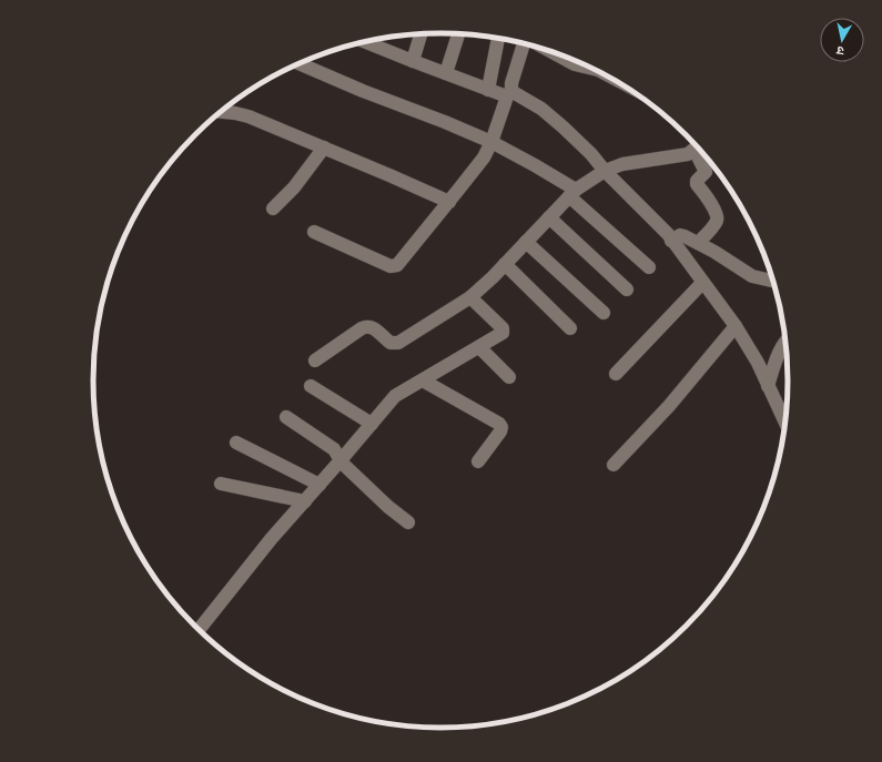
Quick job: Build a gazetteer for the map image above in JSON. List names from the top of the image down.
{
  "north": "bottom"
}
